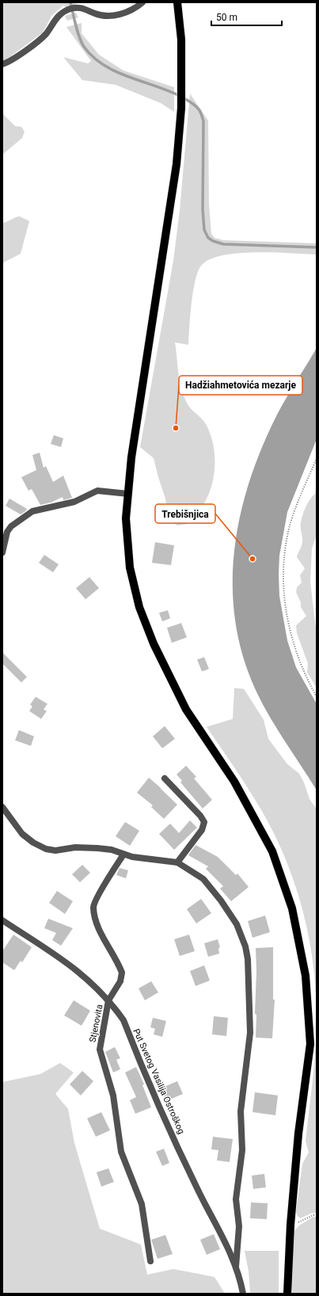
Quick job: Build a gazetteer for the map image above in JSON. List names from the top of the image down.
{
  "streets": {
    "street": ["Stjenovita", "Put Svetog Vasilija Ostroškog"]
  },
  "crossings": [
    ["Stjenovita", "Put Svetog Vasilija Ostroškog"]
  ],
  "places": ["Hadžiahmetovića mezarje", "Trebišnjica"],
  "scale_bar": "50 m"
}
